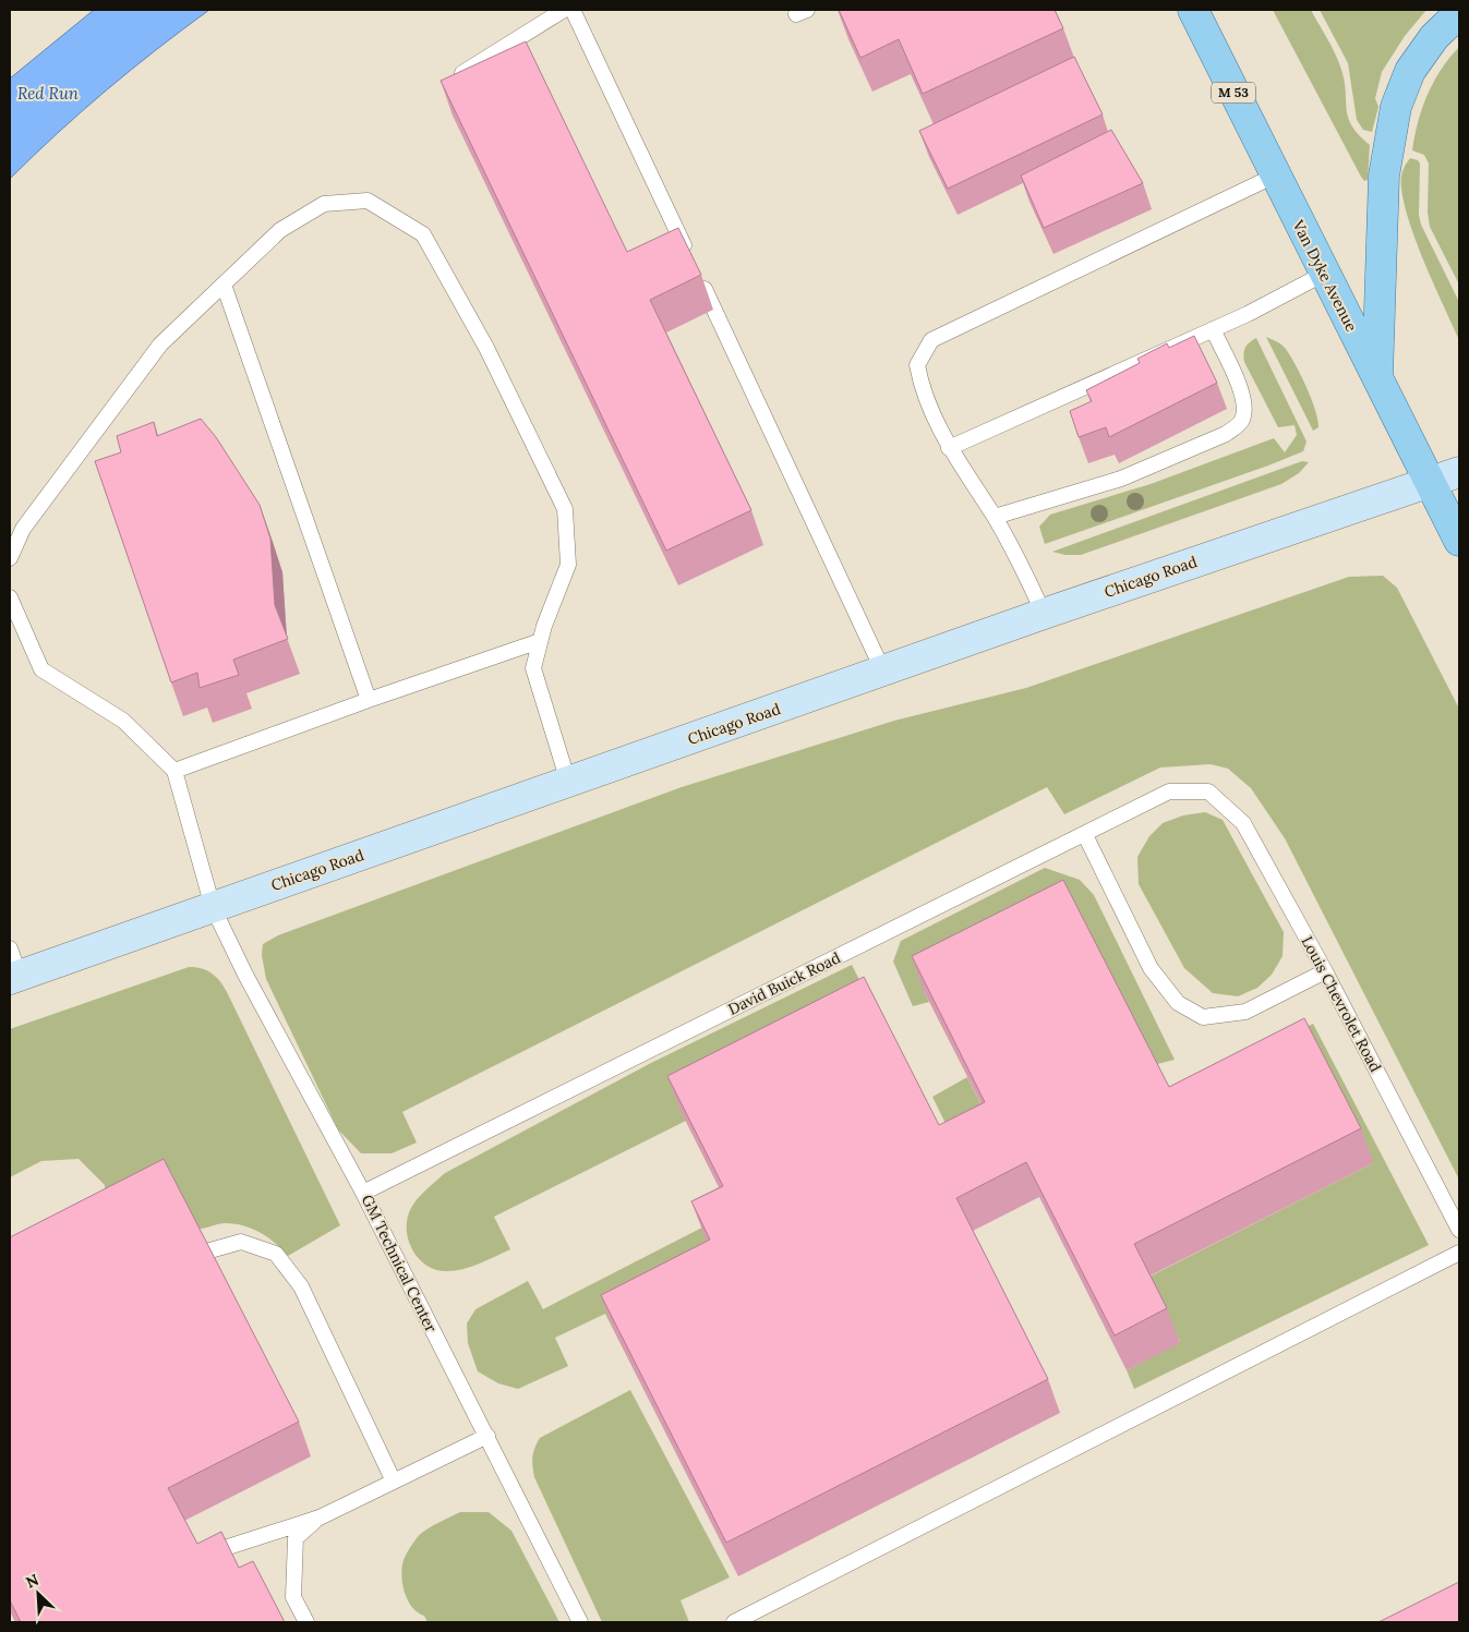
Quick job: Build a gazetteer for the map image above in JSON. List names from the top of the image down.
{
  "streets": {
    "main road": ["M 53", "Van Dyke Avenue", "Chicago Road"],
    "lane": ["David Buick Road", "Louis Chevrolet Road", "GM Technical Center"]
  },
  "crossings": [
    ["Van Dyke Avenue", "Chicago Road"],
    ["Chicago Road", "GM Technical Center"],
    ["David Buick Road", "Louis Chevrolet Road"],
    ["David Buick Road", "GM Technical Center"]
  ],
  "water": ["Red Run"],
  "north": "top left"
}
